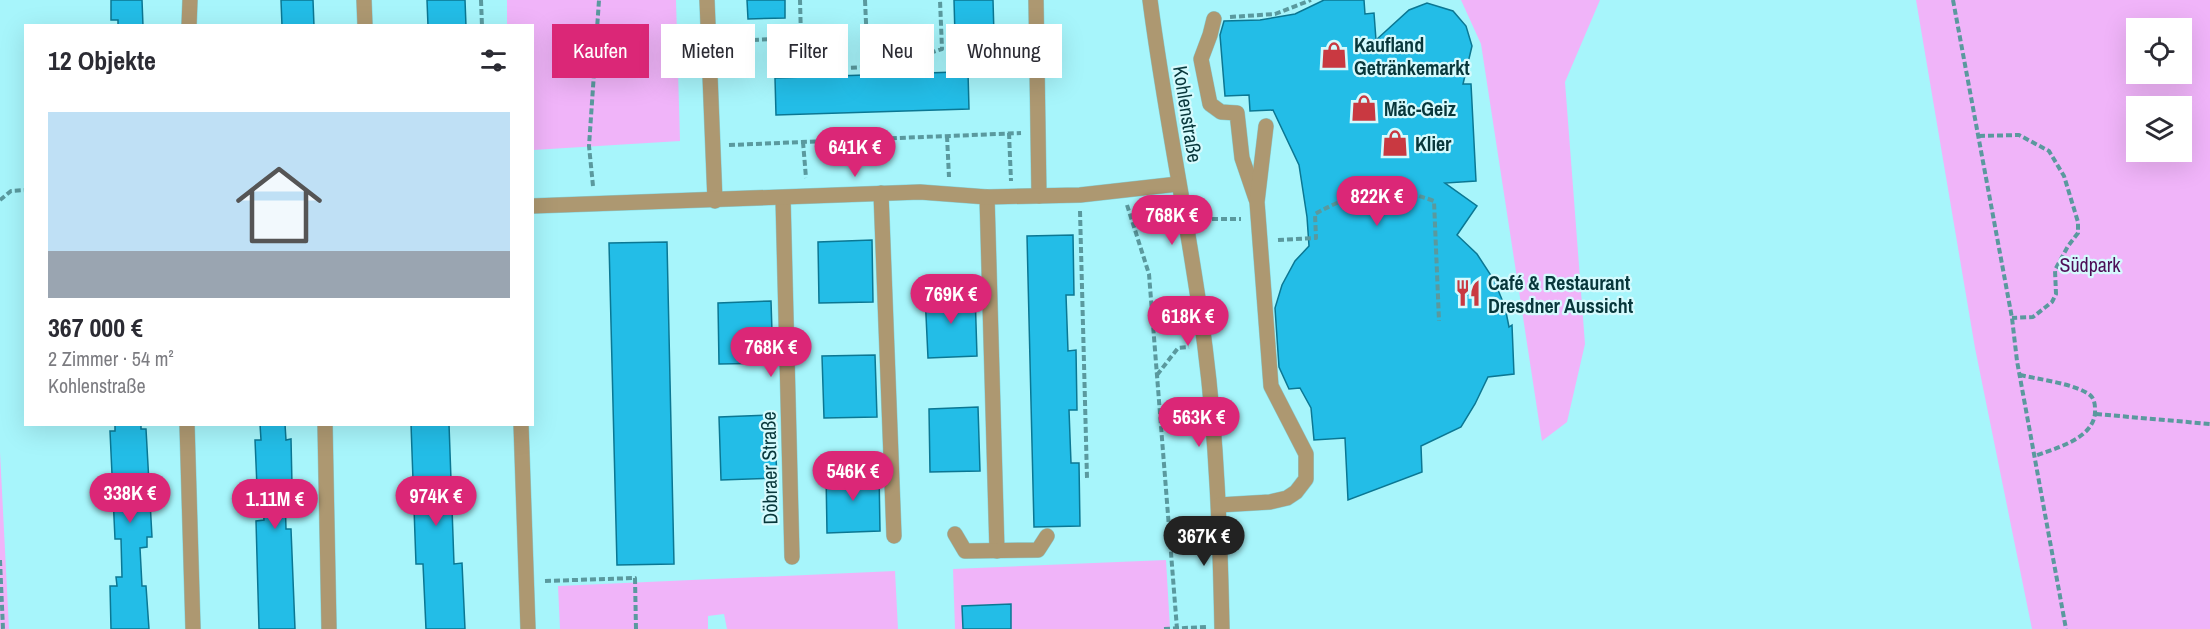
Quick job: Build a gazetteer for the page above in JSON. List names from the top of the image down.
{
  "streets": {
    "street": ["Kohlenstraße", "Döbraer Straße"]
  },
  "parks": ["Südpark"],
  "places": {
    "shop": ["Kaufland Getränkemarkt", "Mäc-Geiz", "Klier"],
    "restaurant": ["Café & Restaurant Dresdner Aussicht"]
  },
  "page": {
    "chip": [
      "Kaufen",
      "Mieten",
      "Filter",
      "Neu",
      "Wohnung"
    ],
    "heading": "12 Objekte",
    "list": [
      {
        "name": "367 000 €",
        "note": "2 Zimmer · 54 m² · Kohlenstraße"
      }
    ],
    "price": [
      "641K €",
      "822K €",
      "768K €",
      "769K €",
      "618K €",
      "768K €",
      "563K €",
      "546K €",
      "338K €",
      "974K €",
      "1.11M €",
      "367K €"
    ]
  }
}
